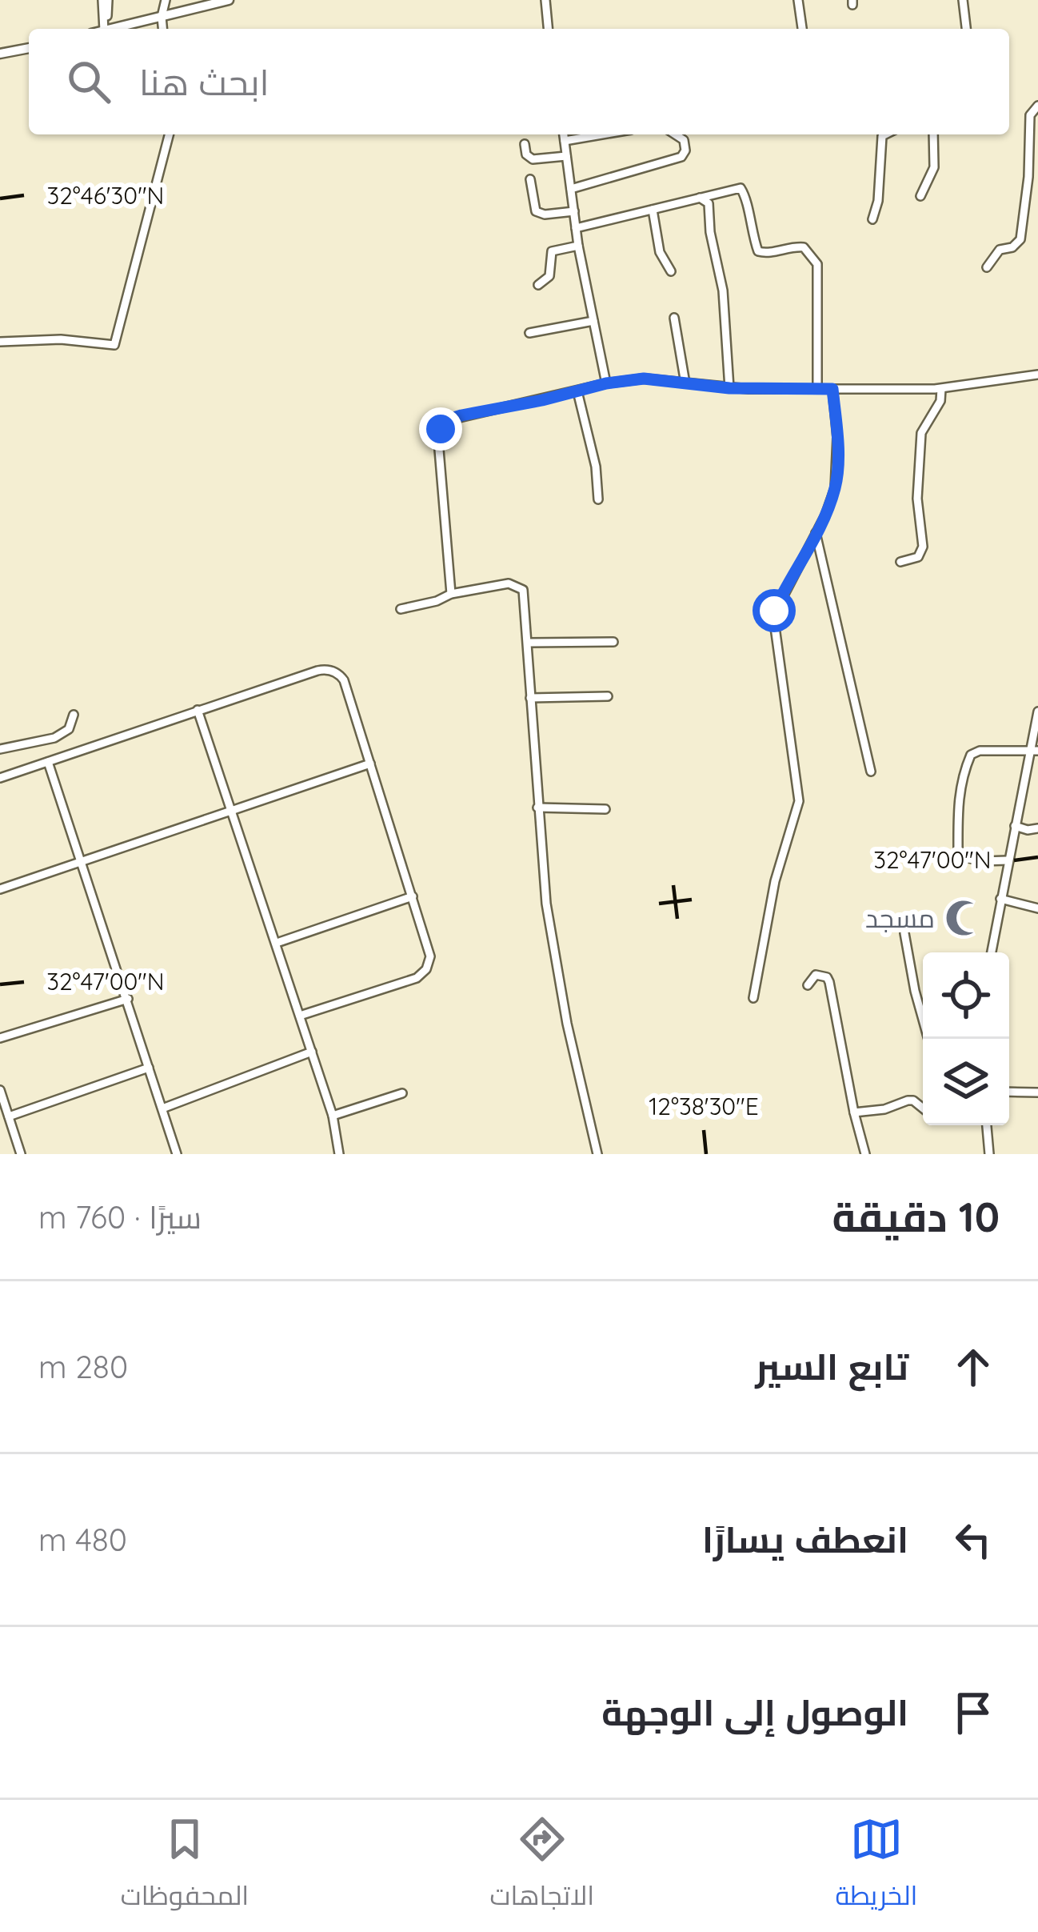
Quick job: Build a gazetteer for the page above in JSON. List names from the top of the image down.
{
  "places": {
    "mosque": ["مسجد"]
  },
  "page": {
    "search": "ابحث هنا",
    "heading": ["10 دقيقة", "سيرًا · 760 m"],
    "list": [
      ["تابع السير", "280 m"],
      ["انعطف يسارًا", "480 m"],
      "الوصول إلى الوجهة"
    ],
    "nav": ["الخريطة", "الاتجاهات", "المحفوظات"]
  },
  "coordinates": ["32°46'30\"N", "32°47'00\"N", "12°38'30\"E"]
}
